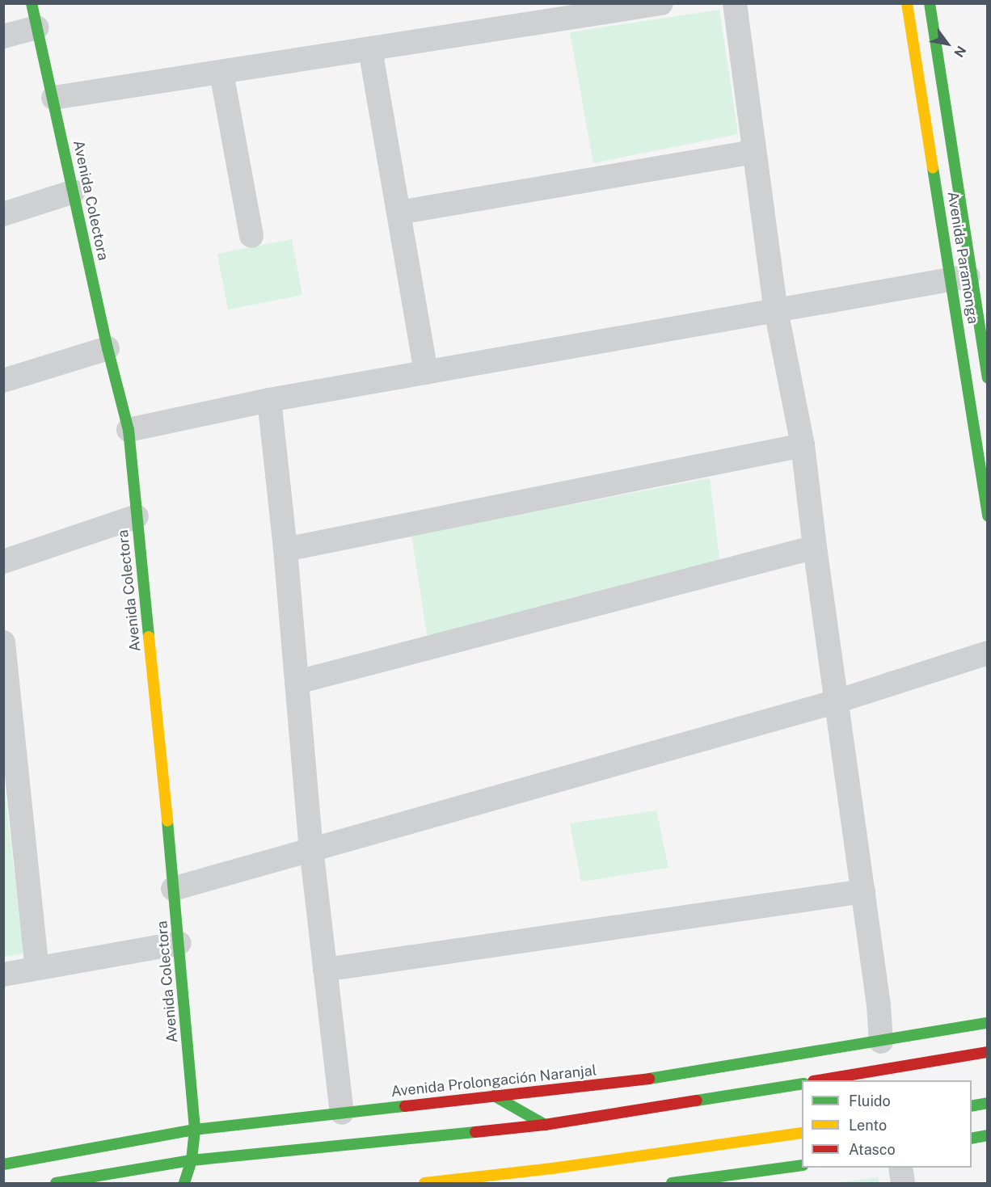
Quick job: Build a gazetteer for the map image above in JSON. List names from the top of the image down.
{
  "streets": {
    "street": ["Avenida Colectora", "Avenida Paramonga", "Avenida Prolongación Naranjal"]
  },
  "crossings": [
    ["Avenida Colectora", "Avenida Prolongación Naranjal"]
  ],
  "legend": ["Fluido", "Lento", "Atasco"],
  "north": "bottom right"
}
